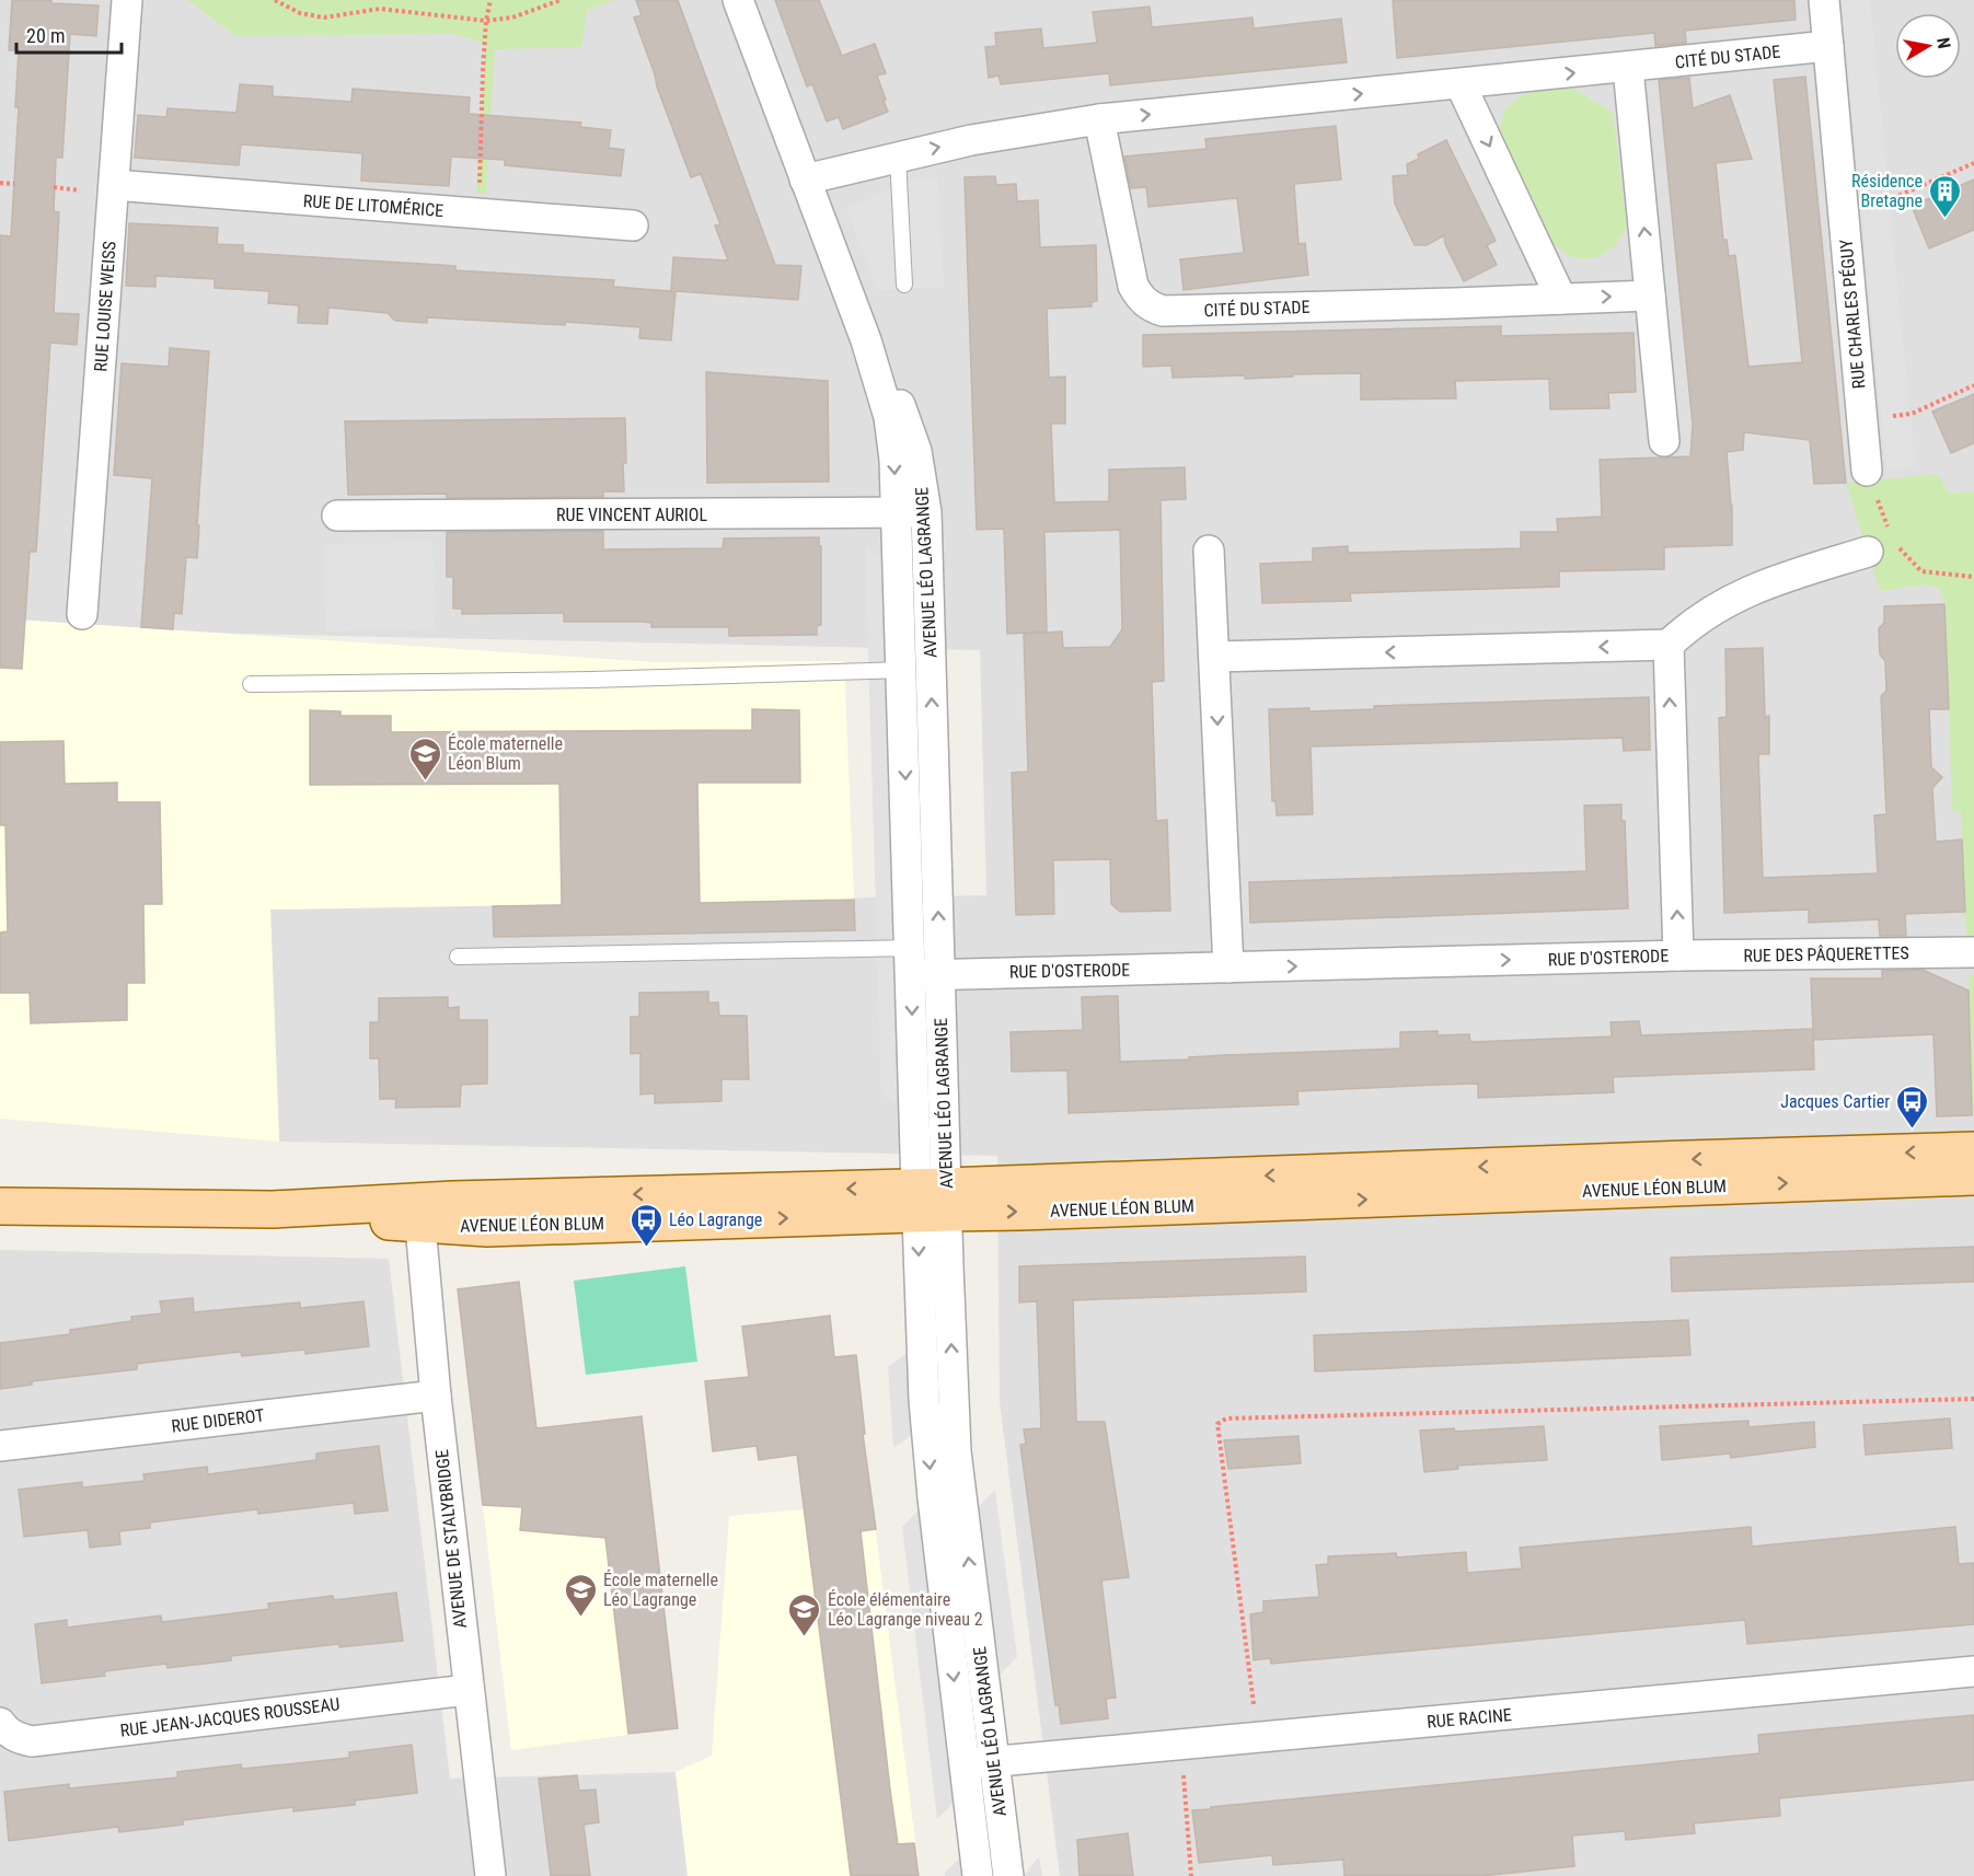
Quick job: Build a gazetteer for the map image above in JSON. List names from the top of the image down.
{
  "streets": {
    "main road": ["AVENUE LÉON BLUM"],
    "street": [
      "CITÉ DU STADE",
      "RUE DE LITOMÉRICE",
      "RUE LOUISE WEISS",
      "RUE CHARLES PÉGUY",
      "RUE VINCENT AURIOL",
      "AVENUE LÉO LAGRANGE",
      "RUE DES PÂQUERETTES",
      "RUE D'OSTERODE",
      "RUE DIDEROT",
      "AVENUE DE STALYBRIDGE",
      "RUE JEAN-JACQUES ROUSSEAU",
      "RUE RACINE"
    ]
  },
  "crossings": [
    ["CITÉ DU STADE", "RUE CHARLES PÉGUY"],
    ["CITÉ DU STADE", "AVENUE LÉO LAGRANGE"],
    ["RUE DE LITOMÉRICE", "RUE LOUISE WEISS"],
    ["RUE VINCENT AURIOL", "AVENUE LÉO LAGRANGE"],
    ["AVENUE LÉO LAGRANGE", "RUE D'OSTERODE"],
    ["AVENUE LÉO LAGRANGE", "AVENUE LÉON BLUM"],
    ["AVENUE LÉO LAGRANGE", "RUE RACINE"],
    ["RUE DES PÂQUERETTES", "RUE D'OSTERODE"],
    ["AVENUE LÉON BLUM", "AVENUE DE STALYBRIDGE"],
    ["RUE DIDEROT", "AVENUE DE STALYBRIDGE"],
    ["AVENUE DE STALYBRIDGE", "RUE JEAN-JACQUES ROUSSEAU"]
  ],
  "one_way": ["CITÉ DU STADE"],
  "places": {
    "building": ["Résidence Bretagne"],
    "school or university": ["École maternelle Léon Blum", "École maternelle Léo Lagrange", "École élémentaire Léo Lagrange niveau 2"],
    "bus stop": ["Jacques Cartier", "Léo Lagrange"]
  },
  "scale_bar": "20 m",
  "north": "right"
}
